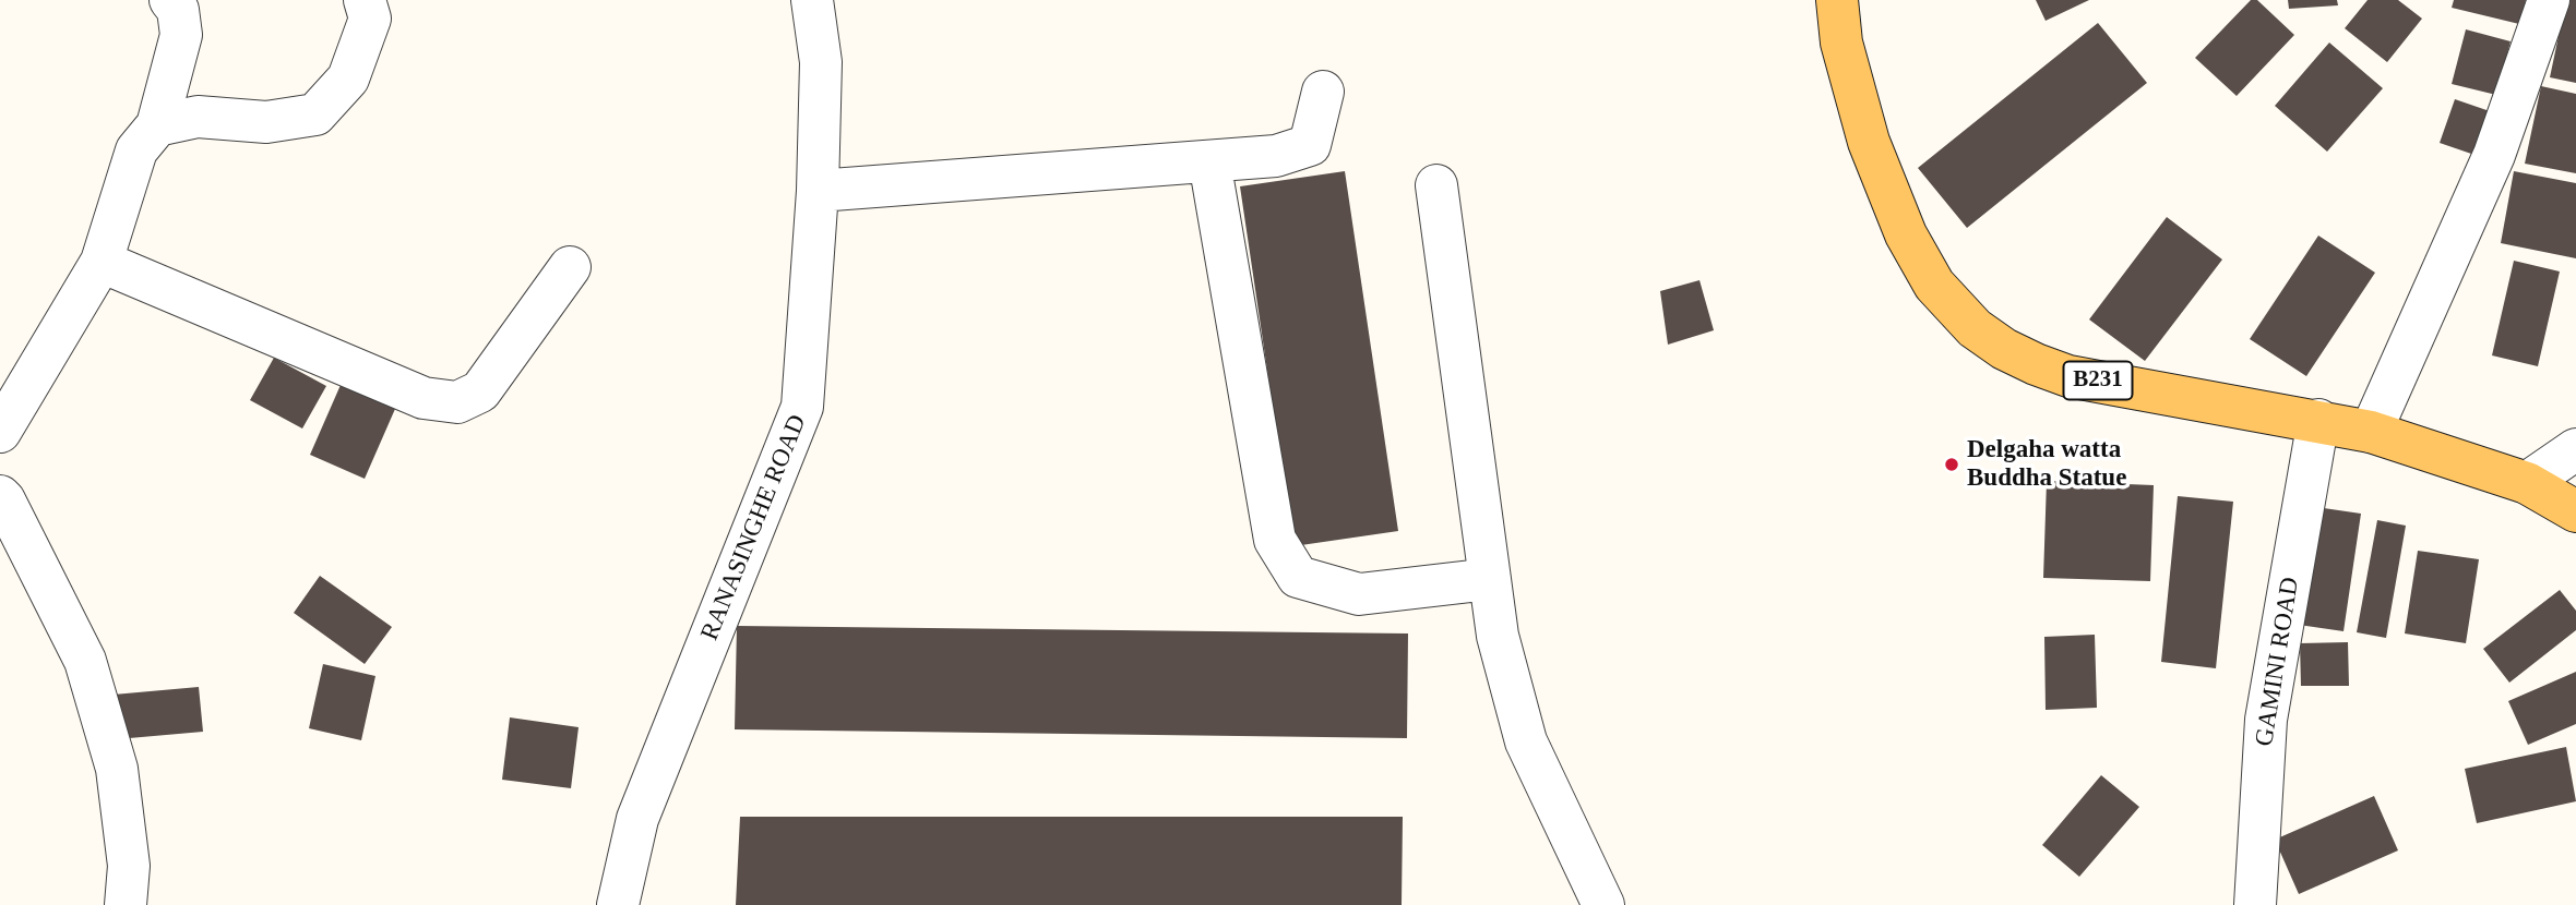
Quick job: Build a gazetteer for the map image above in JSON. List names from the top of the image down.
{
  "streets": {
    "main road": ["B231"],
    "street": ["RANASINGHE ROAD", "GAMINI ROAD"]
  },
  "crossings": [
    ["B231", "GAMINI ROAD"]
  ],
  "places": ["Delgaha watta Buddha Statue"]
}
